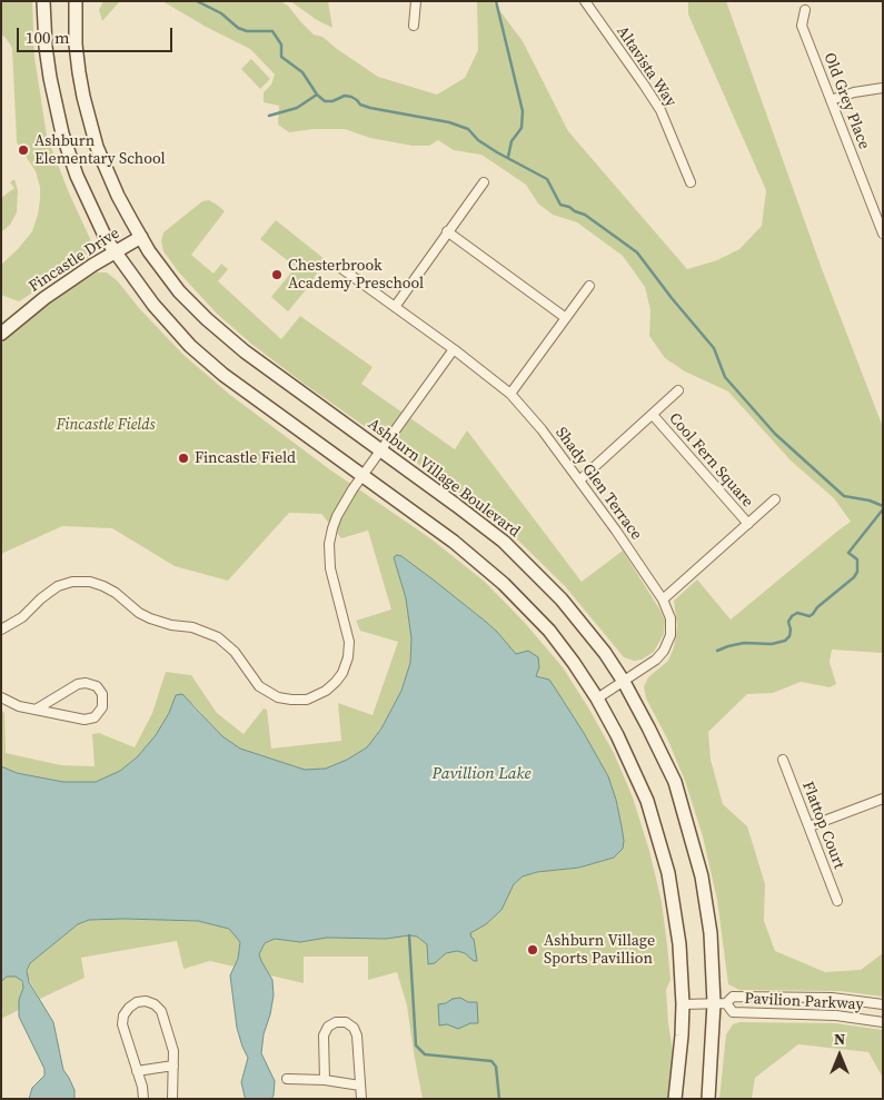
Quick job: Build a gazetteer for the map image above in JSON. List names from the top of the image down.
{
  "streets": {
    "main road": ["Fincastle Drive", "Ashburn Village Boulevard"],
    "street": [
      "Altavista Way",
      "Old Grey Place",
      "Cool Fern Square",
      "Shady Glen Terrace",
      "Flattop Court",
      "Pavilion Parkway"
    ]
  },
  "crossings": [
    ["Fincastle Drive", "Ashburn Village Boulevard"],
    ["Cool Fern Square", "Shady Glen Terrace"],
    ["Ashburn Village Boulevard", "Shady Glen Terrace"],
    ["Ashburn Village Boulevard", "Pavilion Parkway"]
  ],
  "water": ["Pavillion Lake"],
  "parks": ["Fincastle Fields"],
  "places": [
    "Ashburn Elementary School",
    "Chesterbrook Academy Preschool",
    "Fincastle Field",
    "Ashburn Village Sports Pavillion"
  ],
  "scale_bar": "100 m",
  "north": "top"
}
